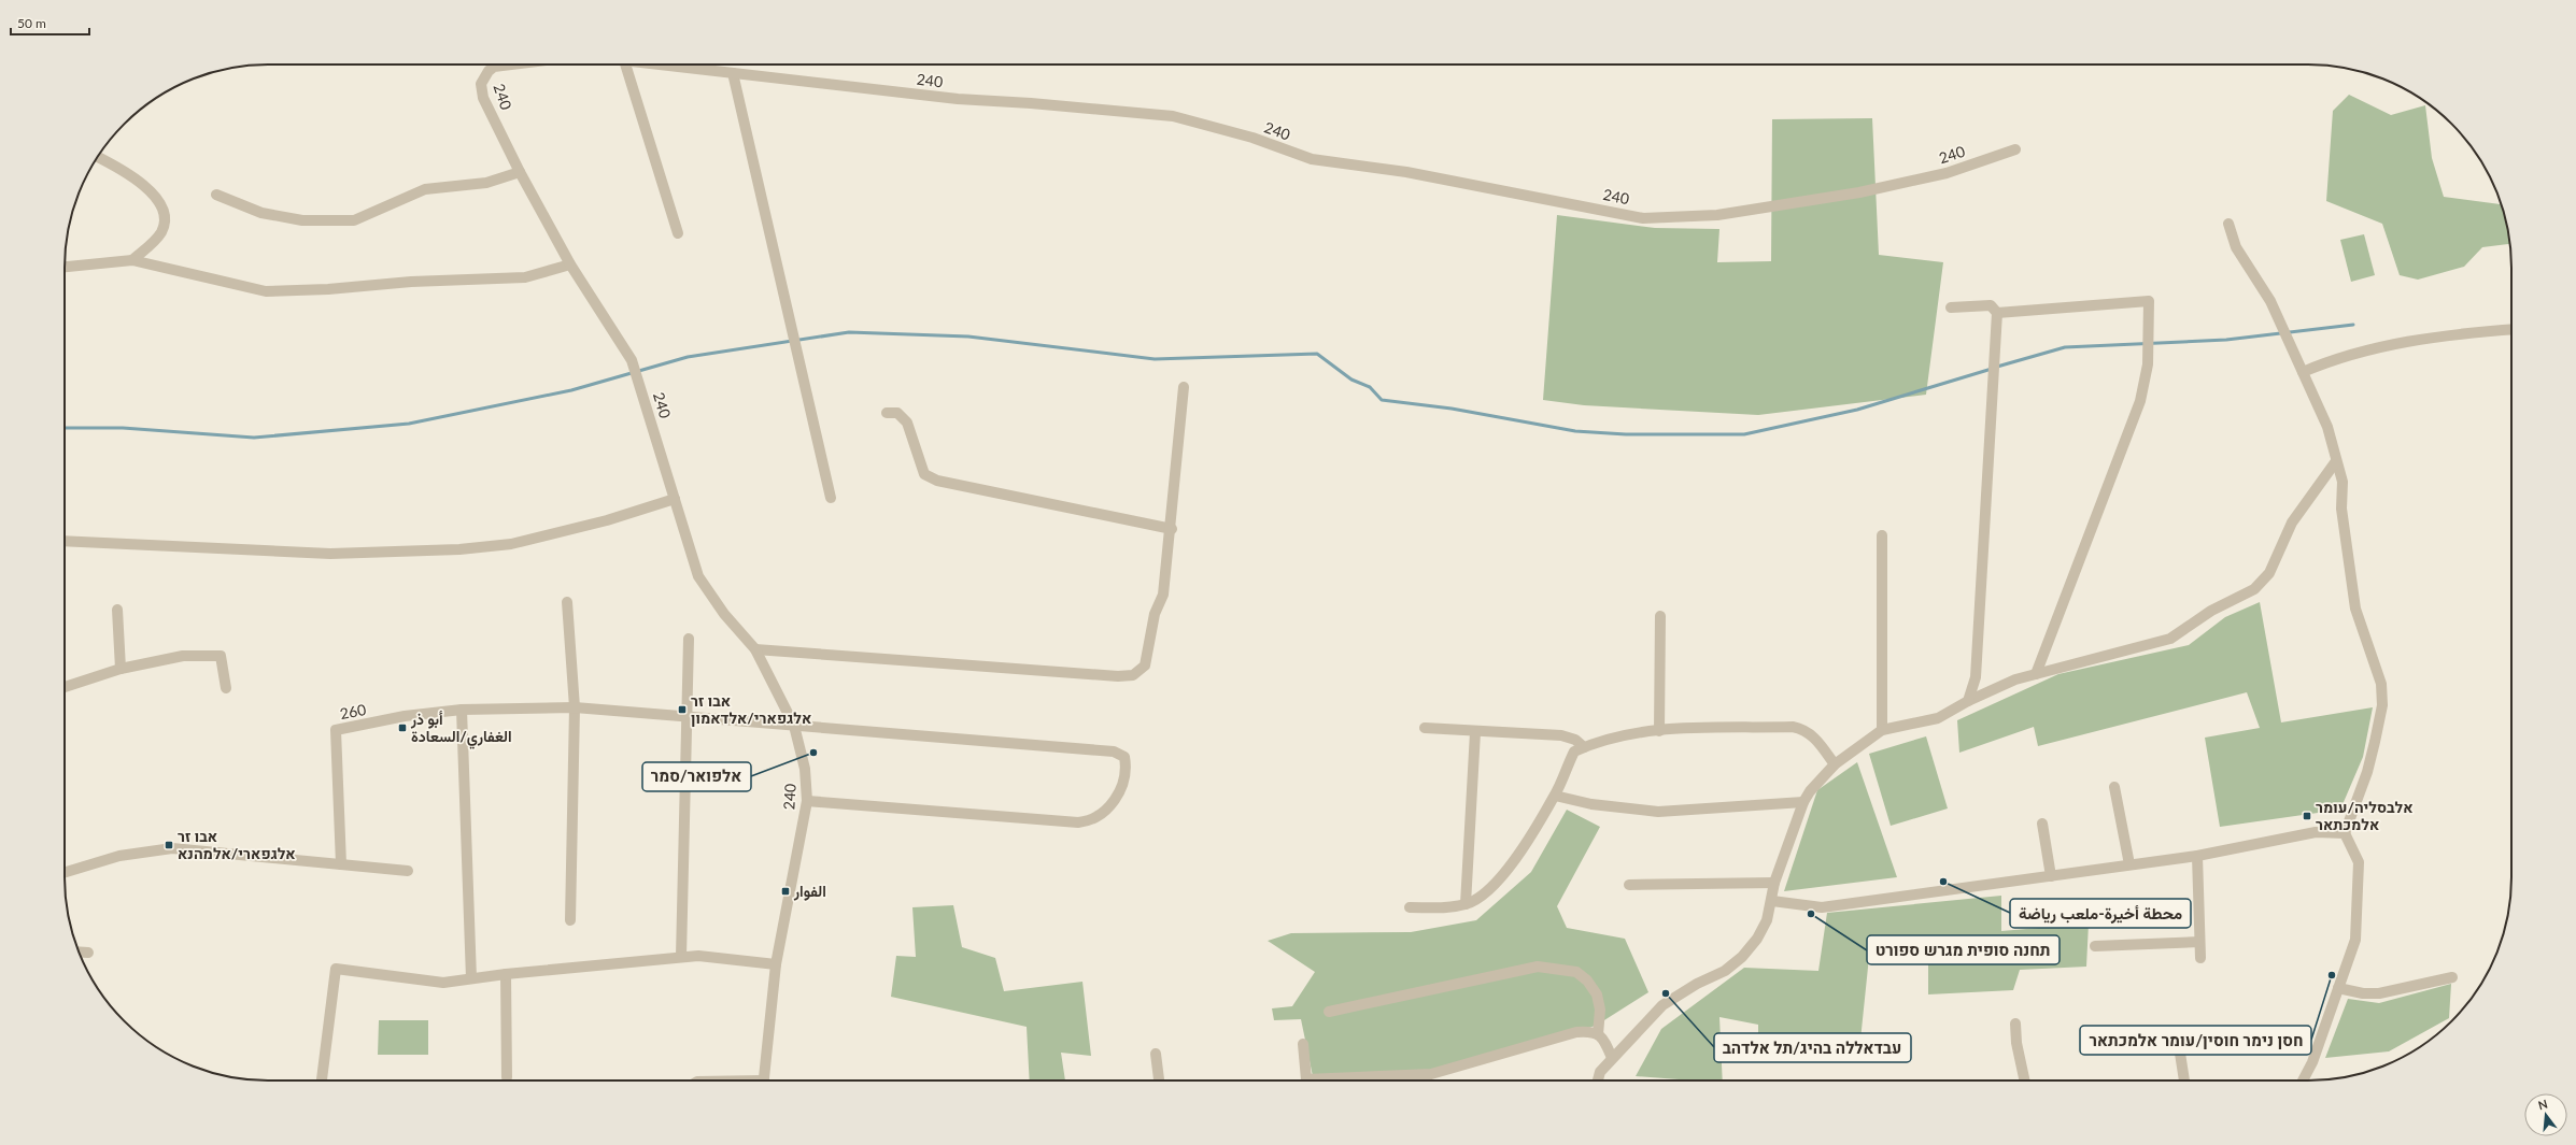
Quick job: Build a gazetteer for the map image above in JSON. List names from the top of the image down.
{
  "streets": {
    "street": ["240", "260"]
  },
  "crossings": [
    ["240", "260"]
  ],
  "places": {
    "transit": [
      "אבו זר אלגפארי/אלדאמון",
      "أبو ذر الغفاري/السعادة",
      "אלבסליה/עומר אלמכתאר",
      "אבו זר אלגפארי/אלמהנא",
      "الفوار"
    ],
    "other": [
      "אלפואר/סמר",
      "محطة أخيرة-ملعب رياضة",
      "תחנה סופית מגרש ספורט",
      "חסן נימר חוסין/עומר אלמכתאר",
      "עבדאללה בהיג/תל אלדהב"
    ]
  },
  "scale_bar": "50 m",
  "north": "top"
}
